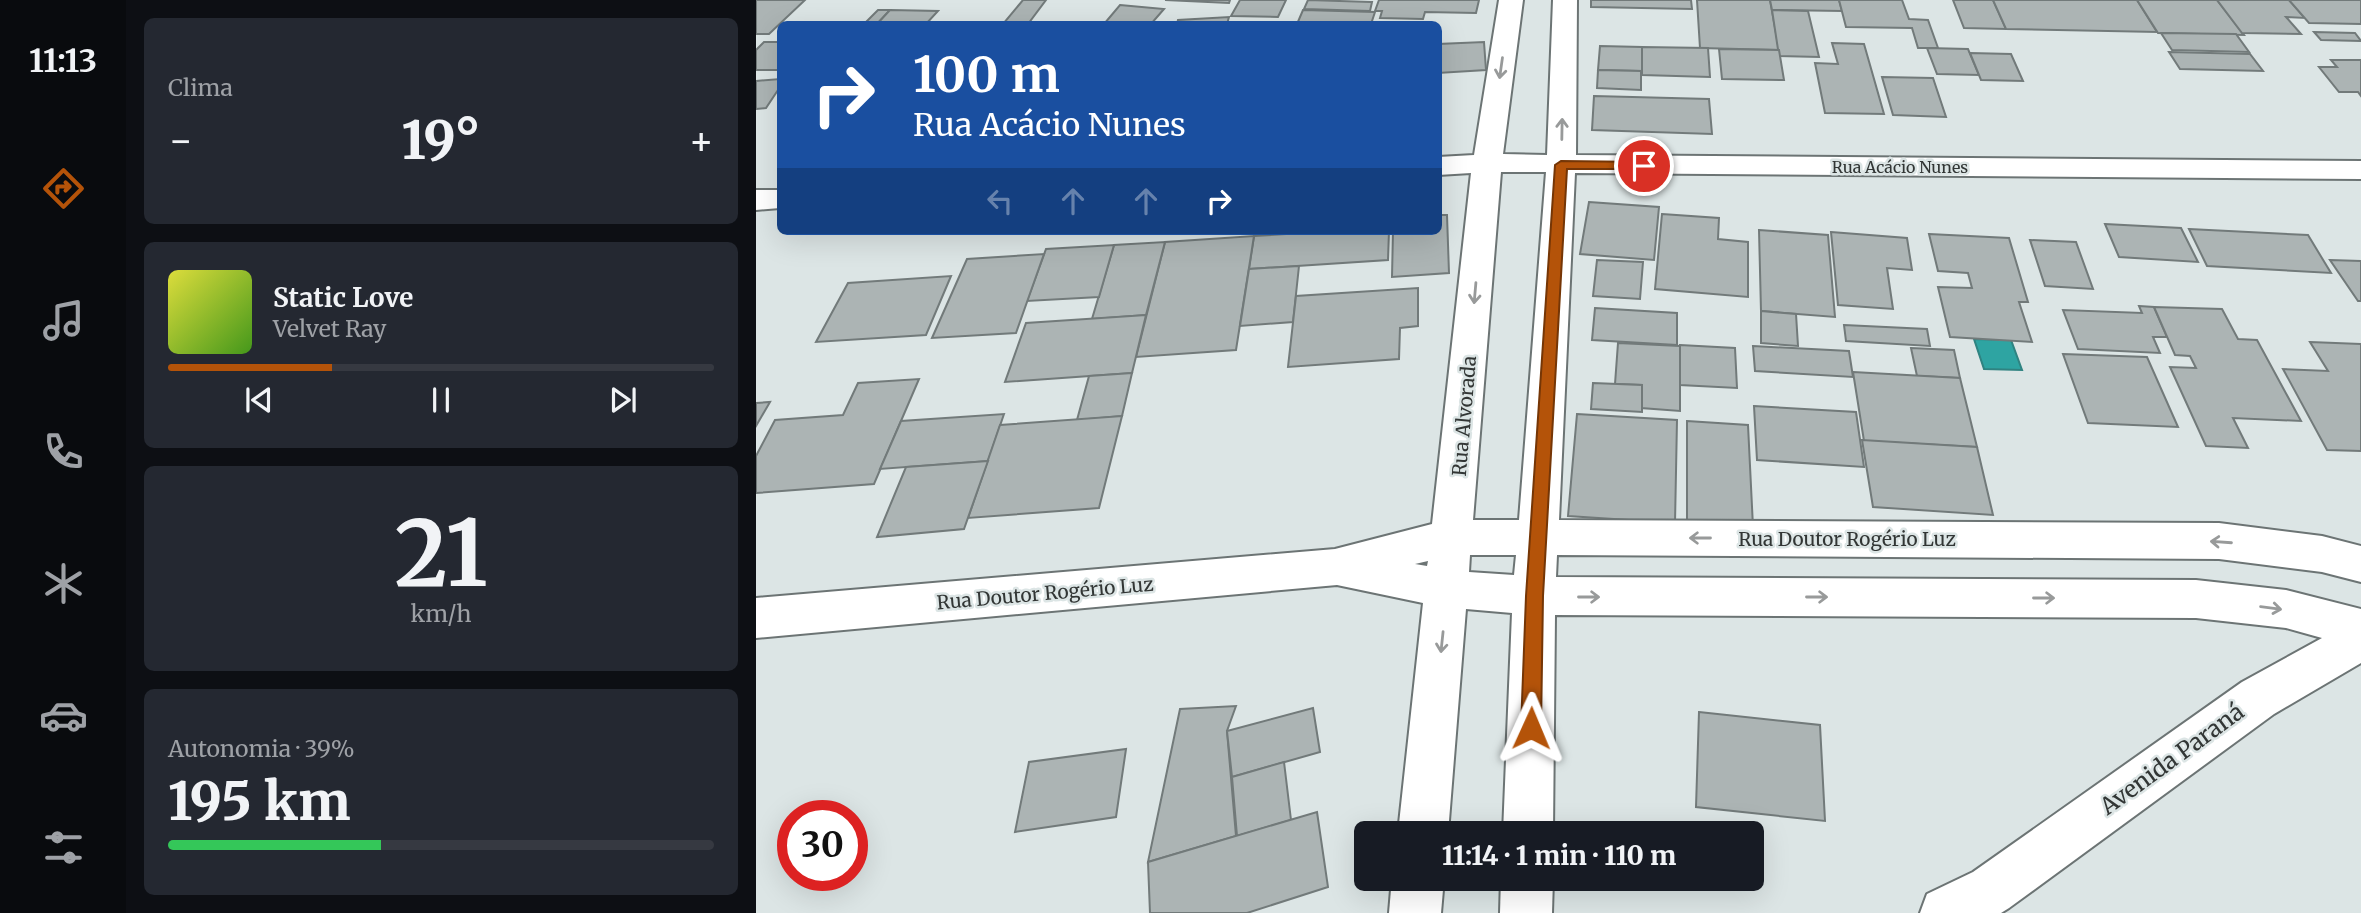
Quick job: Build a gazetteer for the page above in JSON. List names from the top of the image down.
{
  "streets": {
    "street": [
      "Rua Acácio Nunes",
      "Rua Alvorada",
      "Rua Doutor Rogério Luz",
      "Avenida Paraná"
    ]
  },
  "crossings": [
    ["Rua Acácio Nunes", "Rua Alvorada"],
    ["Rua Alvorada", "Rua Doutor Rogério Luz"]
  ],
  "page": {
    "tabs": "11:13",
    "tile": [
      "Clima",
      ["21", "km/h"],
      ["Autonomia · 39%", "195 km"]
    ],
    "turn": ["100 m", "Rua Acácio Nunes"],
    "heat": ["−", "19°", "+"],
    "song": ["Static Love", "Velvet Ray"],
    "limit": "30",
    "trip": "11:14 · 1 min · 110 m"
  }
}
